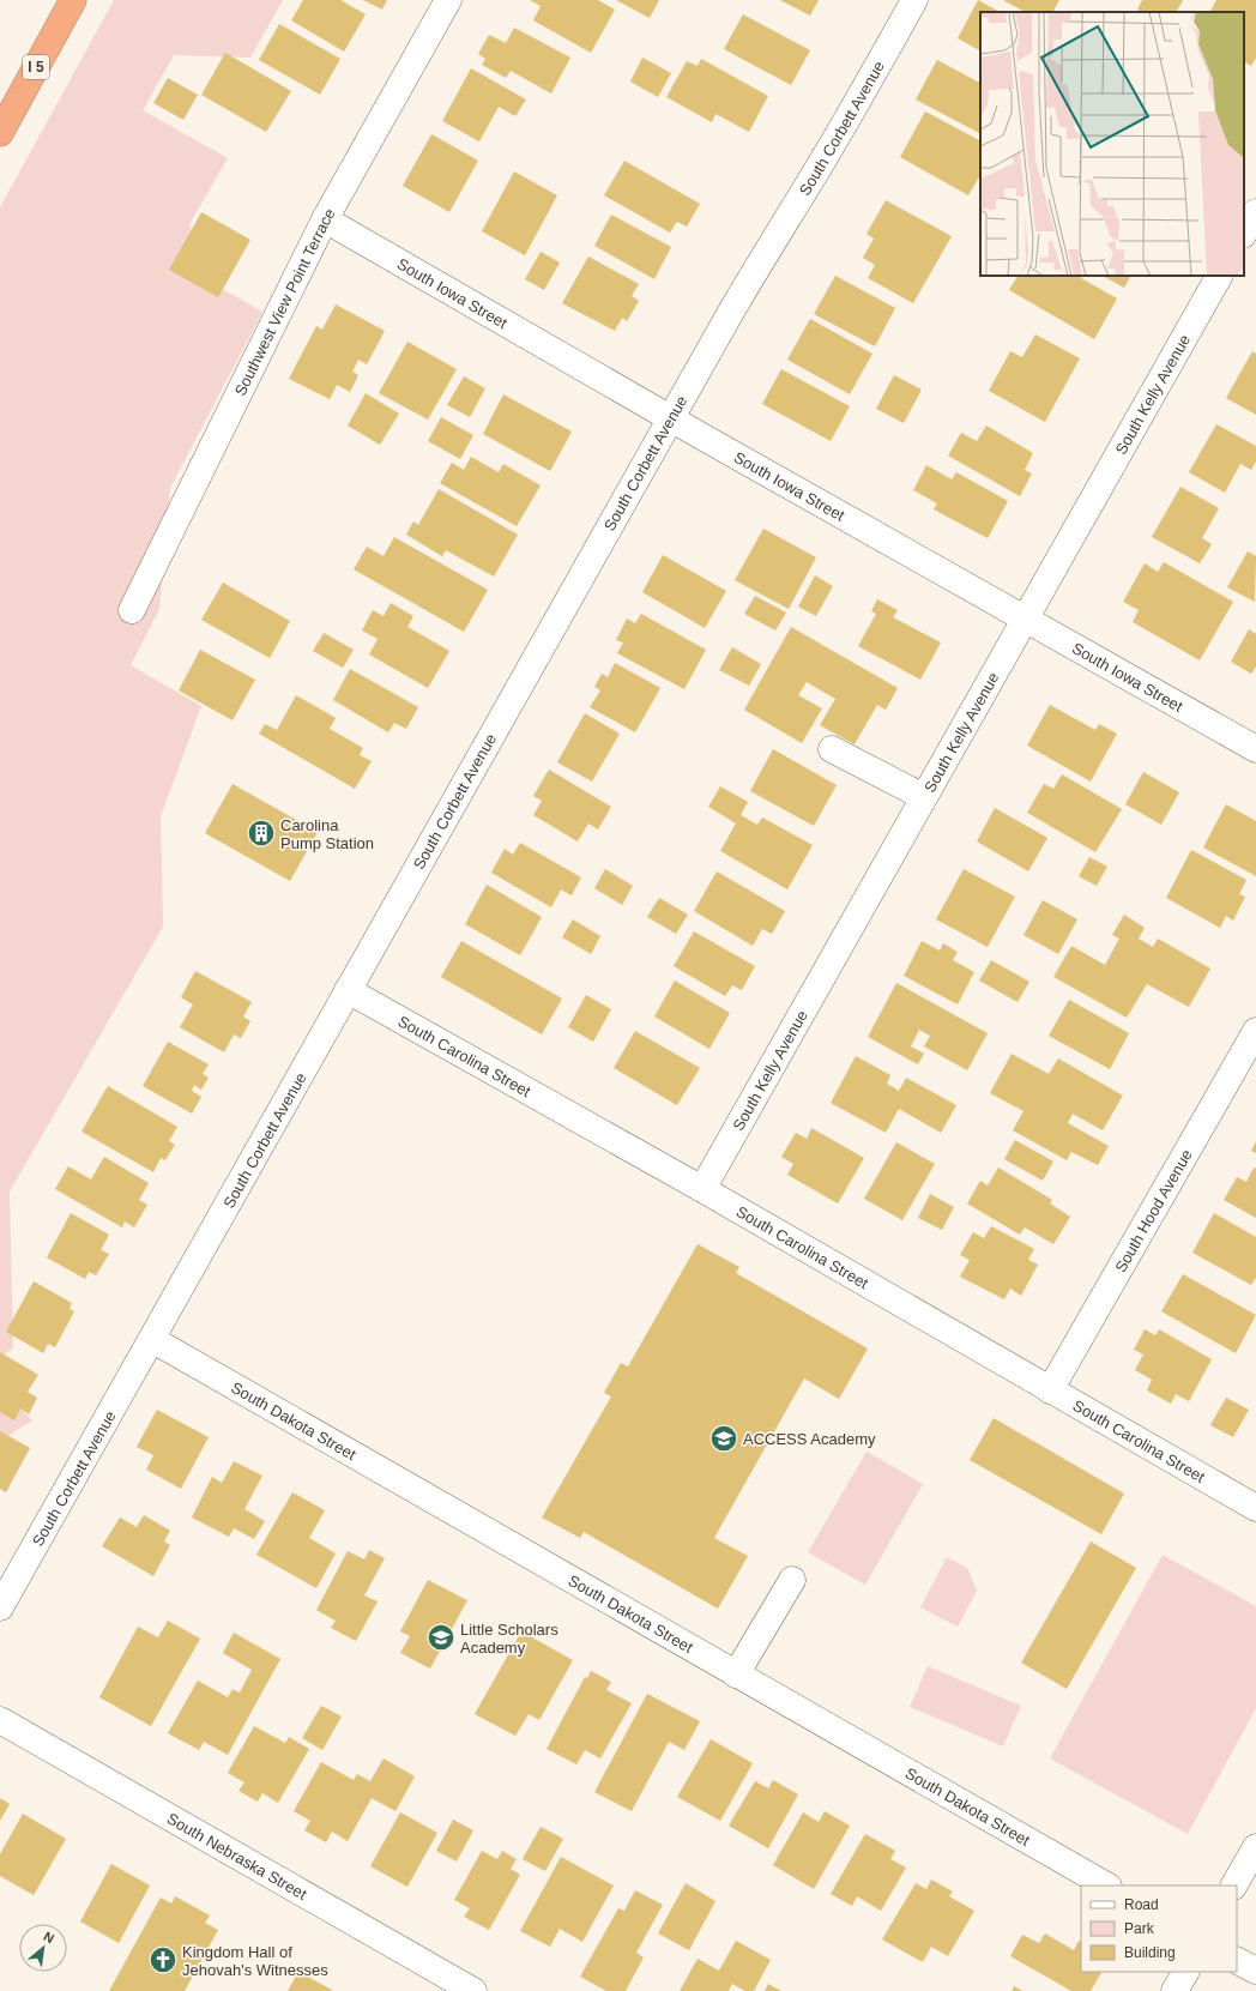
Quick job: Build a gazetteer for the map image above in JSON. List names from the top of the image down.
{
  "streets": {
    "highway": ["I 5"],
    "street": [
      "South Corbett Avenue",
      "South Iowa Street",
      "Southwest View Point Terrace",
      "South Kelly Avenue",
      "South Carolina Street",
      "South Hood Avenue",
      "South Dakota Street",
      "South Nebraska Street"
    ]
  },
  "crossings": [
    ["South Corbett Avenue", "South Iowa Street"],
    ["South Corbett Avenue", "South Carolina Street"],
    ["South Corbett Avenue", "South Dakota Street"],
    ["South Iowa Street", "Southwest View Point Terrace"],
    ["South Iowa Street", "South Kelly Avenue"],
    ["South Kelly Avenue", "South Carolina Street"],
    ["South Carolina Street", "South Hood Avenue"]
  ],
  "places": {
    "building": ["Carolina Pump Station"],
    "school or university": ["ACCESS Academy", "Little Scholars Academy"],
    "church": ["Kingdom Hall of Jehovah's Witnesses"]
  },
  "legend": ["Road", "Park", "Building"],
  "north": "top right"
}
